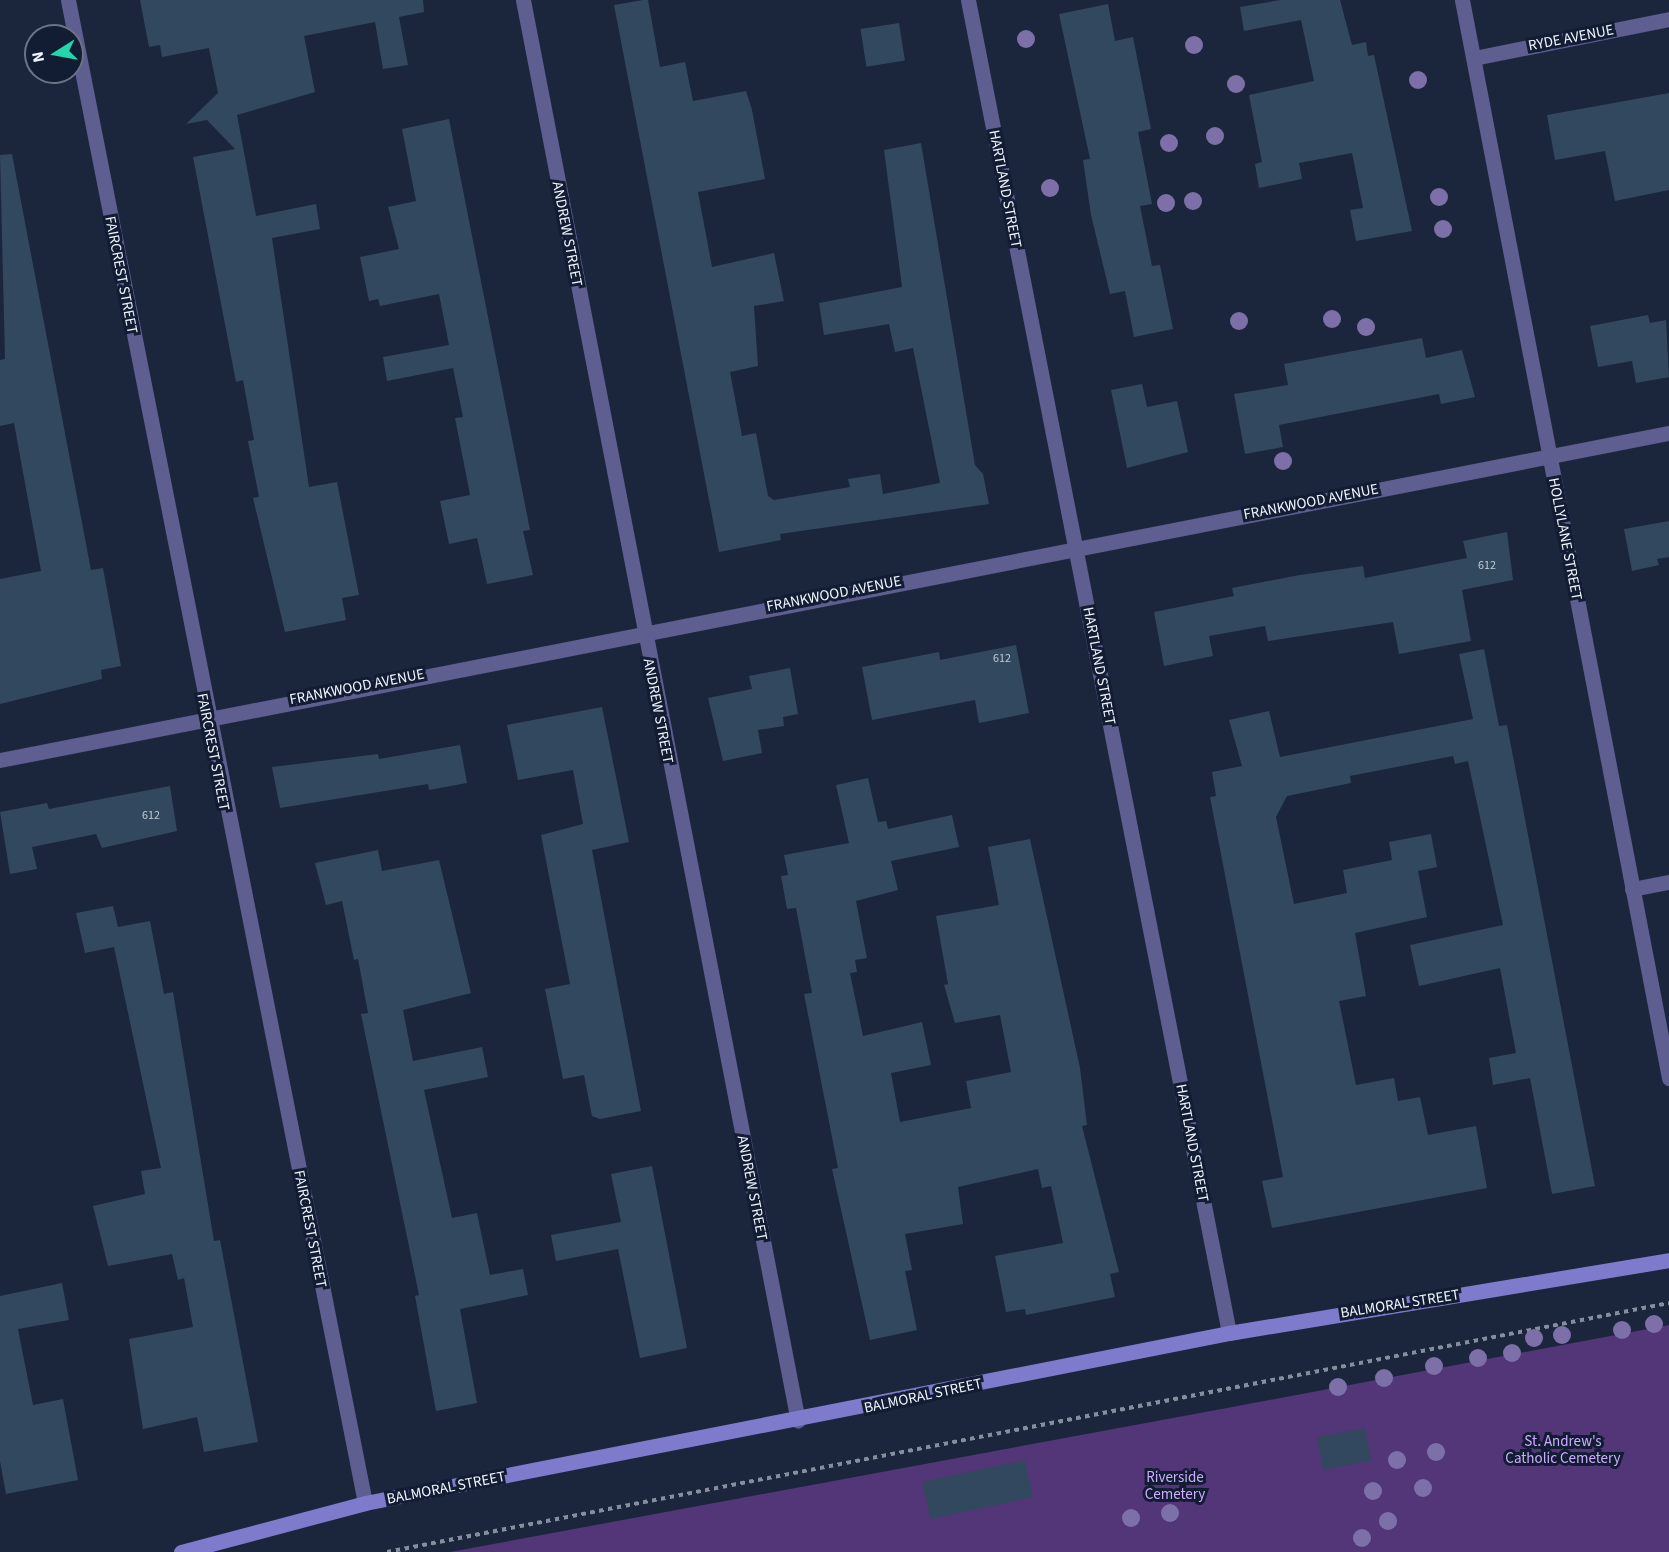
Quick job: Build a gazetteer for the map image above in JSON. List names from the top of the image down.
{
  "streets": {
    "main road": ["BALMORAL STREET"],
    "street": [
      "RYDE AVENUE",
      "HARTLAND STREET",
      "ANDREW STREET",
      "FAIRCREST STREET",
      "FRANKWOOD AVENUE",
      "HOLLYLANE STREET"
    ]
  },
  "crossings": [
    ["RYDE AVENUE", "HOLLYLANE STREET"],
    ["HARTLAND STREET", "FRANKWOOD AVENUE"],
    ["HARTLAND STREET", "BALMORAL STREET"],
    ["ANDREW STREET", "FRANKWOOD AVENUE"],
    ["ANDREW STREET", "BALMORAL STREET"],
    ["FAIRCREST STREET", "FRANKWOOD AVENUE"],
    ["FAIRCREST STREET", "BALMORAL STREET"],
    ["FRANKWOOD AVENUE", "HOLLYLANE STREET"]
  ],
  "parks": ["St. Andrew's Catholic Cemetery", "Riverside Cemetery"],
  "house_numbers": ["612", "612", "612"],
  "north": "left"
}
